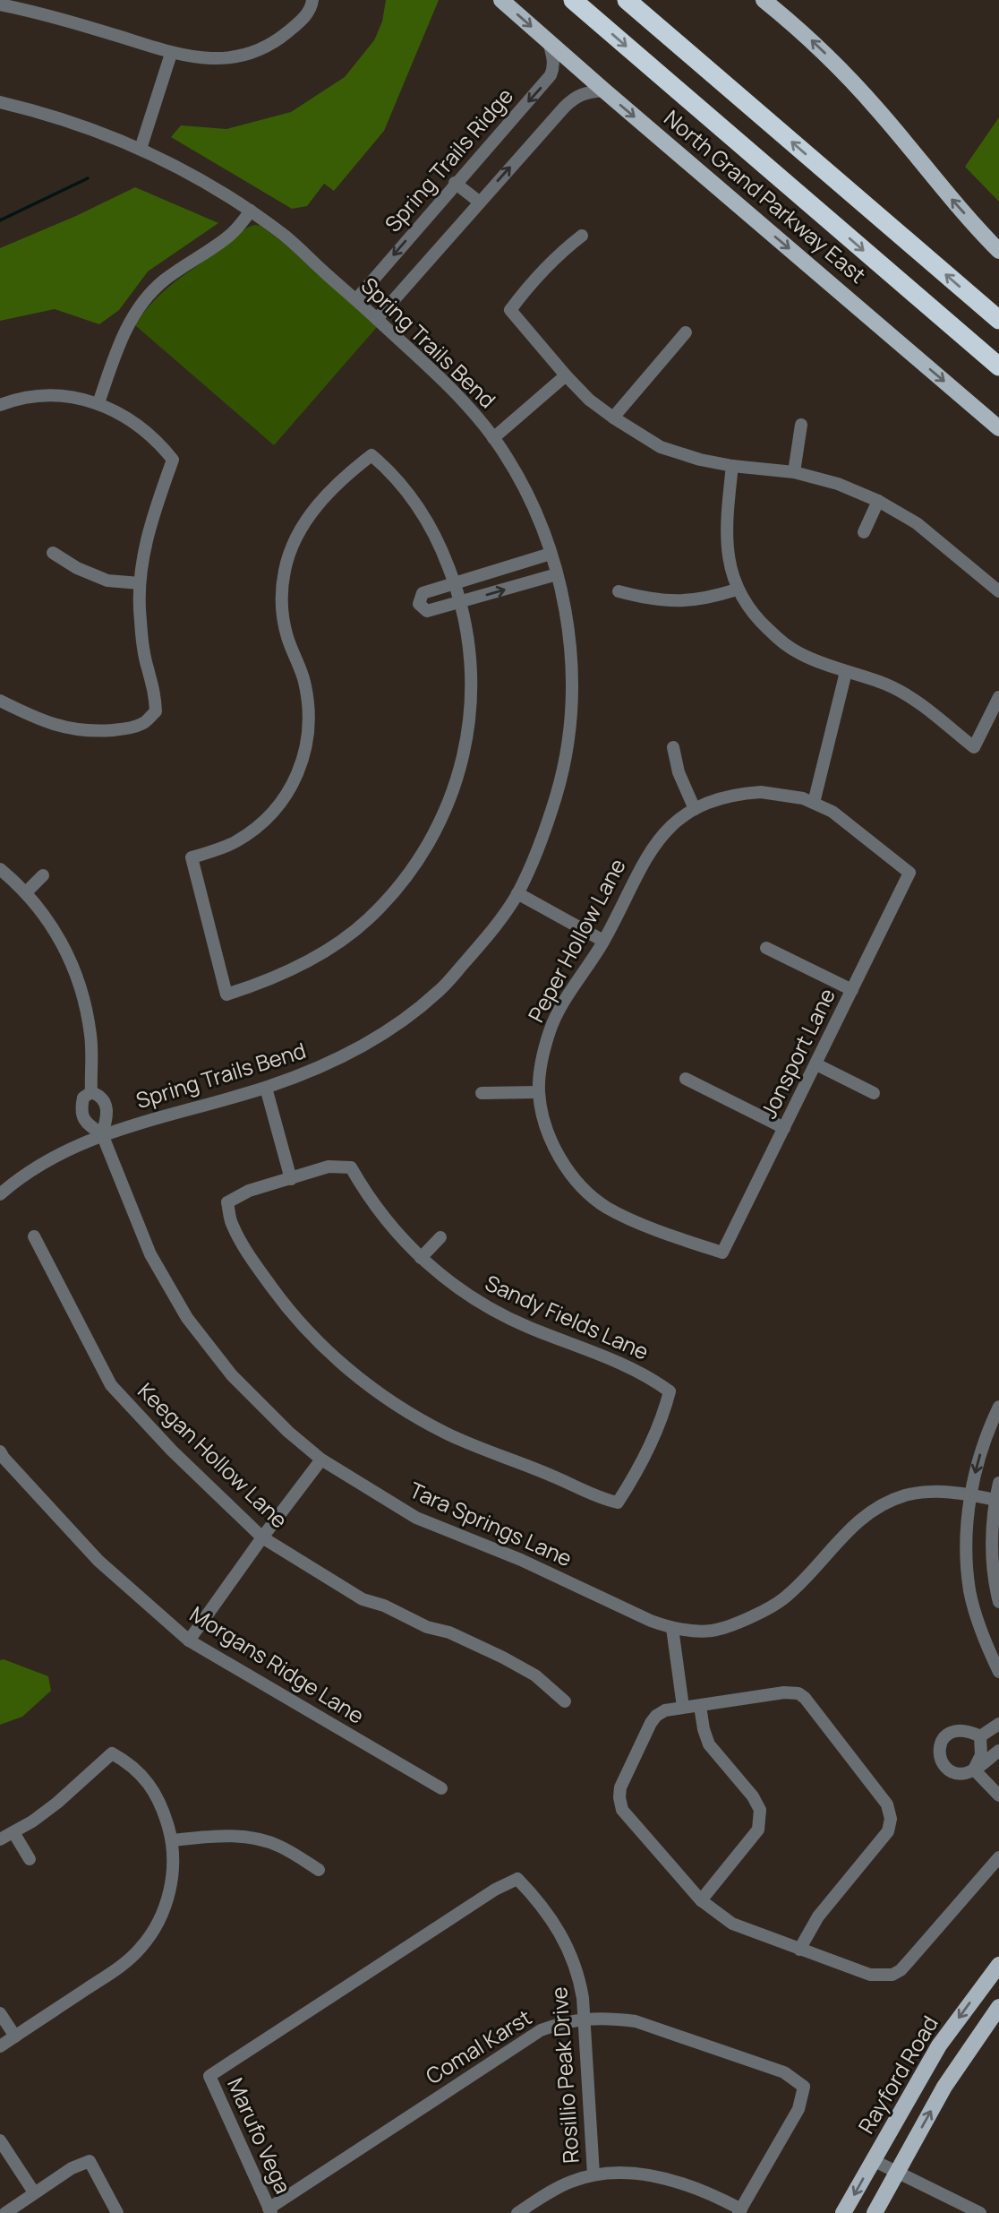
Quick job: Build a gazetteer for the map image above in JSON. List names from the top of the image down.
{
  "streets": {
    "highway": ["North Grand Parkway East"],
    "main road": ["Rayford Road"],
    "street": [
      "Spring Trails Ridge",
      "Spring Trails Bend",
      "Peper Hollow Lane",
      "Jonsport Lane",
      "Sandy Fields Lane",
      "Keegan Hollow Lane",
      "Tara Springs Lane",
      "Morgans Ridge Lane",
      "Comal Karst",
      "Rosillio Peak Drive",
      "Marufo Vega"
    ]
  },
  "crossings": [
    ["Spring Trails Ridge", "North Grand Parkway East"],
    ["Spring Trails Ridge", "Spring Trails Bend"],
    ["Spring Trails Bend", "Tara Springs Lane"],
    ["Peper Hollow Lane", "Jonsport Lane"],
    ["Comal Karst", "Rosillio Peak Drive"],
    ["Comal Karst", "Marufo Vega"],
    ["Rosillio Peak Drive", "Marufo Vega"]
  ]
}
